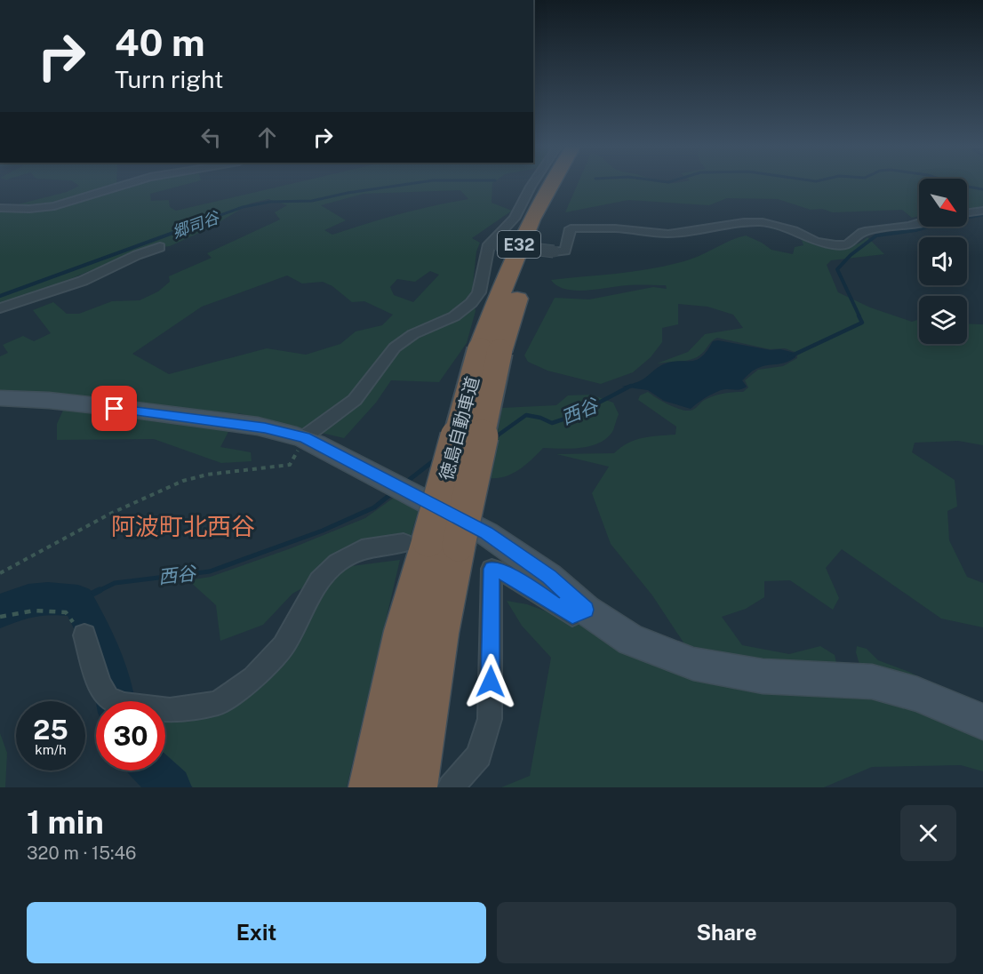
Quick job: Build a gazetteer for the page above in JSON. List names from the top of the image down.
{
  "streets": {
    "highway": ["E32", "徳島自動車道"]
  },
  "districts": ["阿波町北西谷"],
  "water": ["郷司谷", "西谷"],
  "north": "bottom right",
  "page": {
    "turn": ["40 m", "Turn right"],
    "speed": "25 km/h",
    "limit": "30",
    "heading": ["1 min", "320 m · 15:46"],
    "buttons": ["Exit", "Share"]
  }
}
